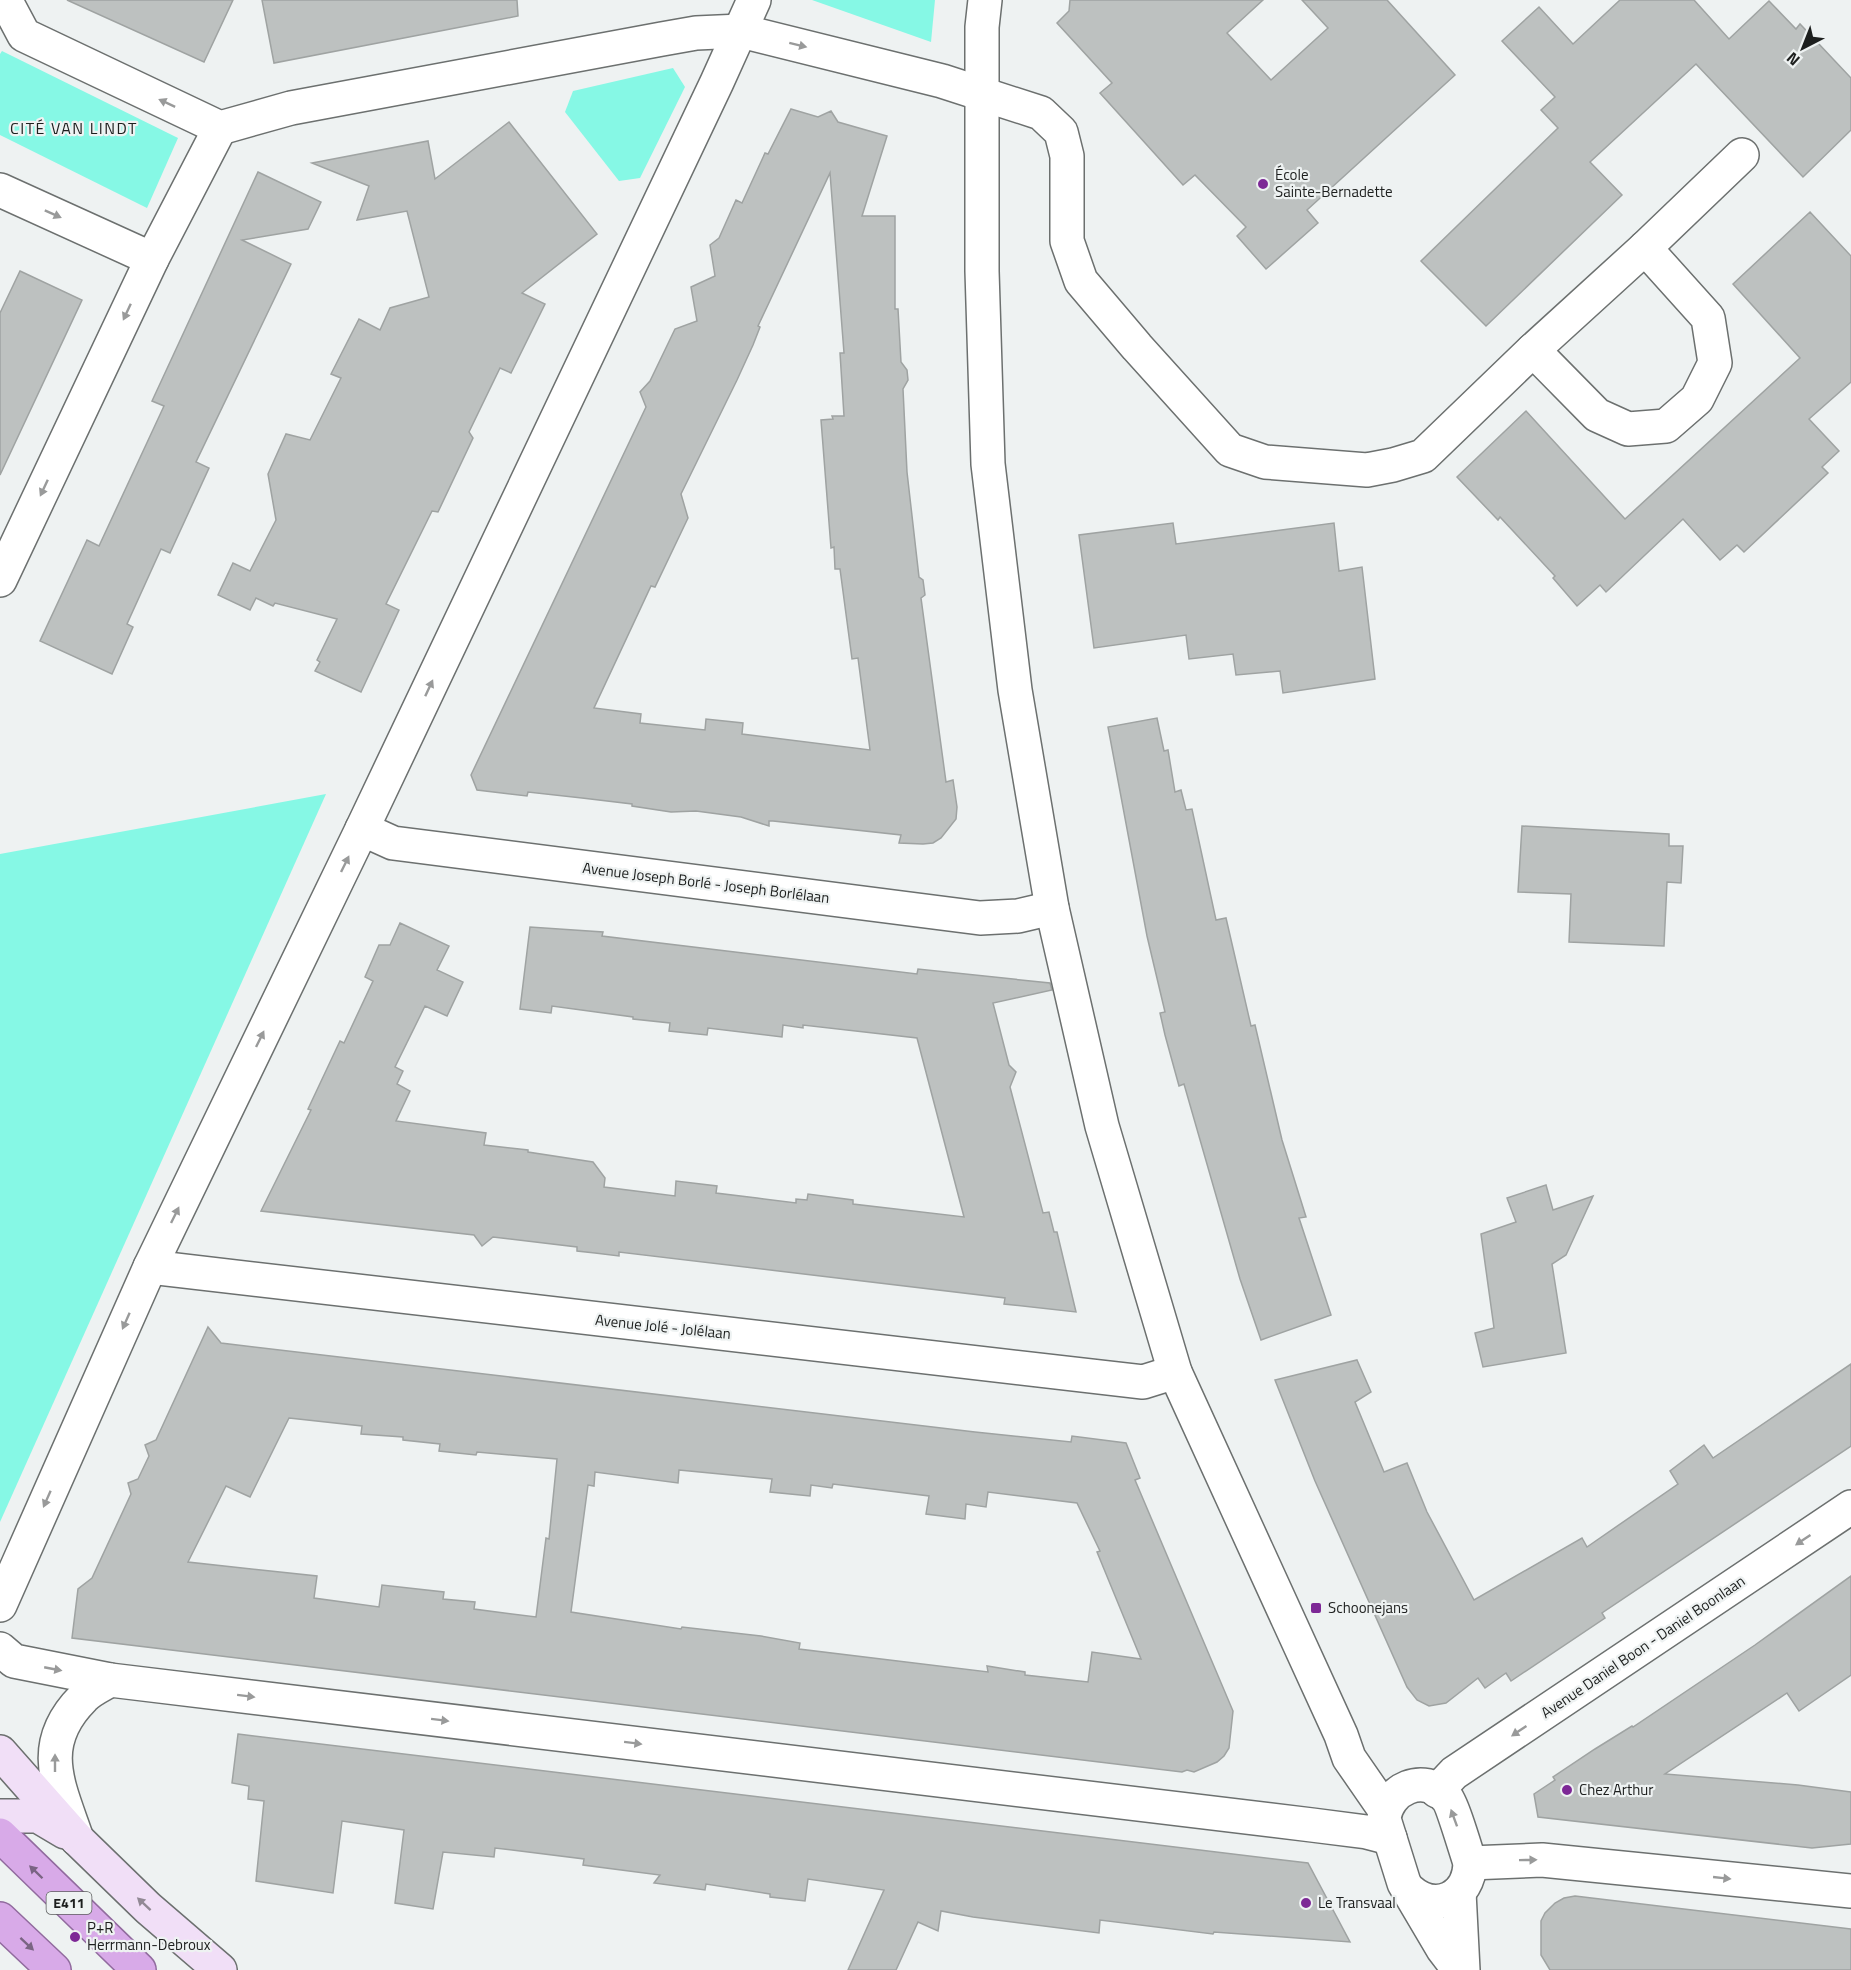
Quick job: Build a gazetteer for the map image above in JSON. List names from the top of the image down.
{
  "streets": {
    "highway": ["E411"],
    "street": ["Avenue Joseph Borlé - Joseph Borlélaan", "Avenue Jolé - Jolélaan", "Avenue Daniel Boon - Daniel Boonlaan"]
  },
  "one_way": ["Avenue Daniel Boon - Daniel Boonlaan"],
  "districts": ["CITÉ VAN LINDT"],
  "places": {
    "other": [
      "École Sainte-Bernadette",
      "Chez Arthur",
      "Le Transvaal",
      "P+R Herrmann-Debroux"
    ],
    "transit": ["Schoonejans"]
  },
  "north": "bottom left"
}
